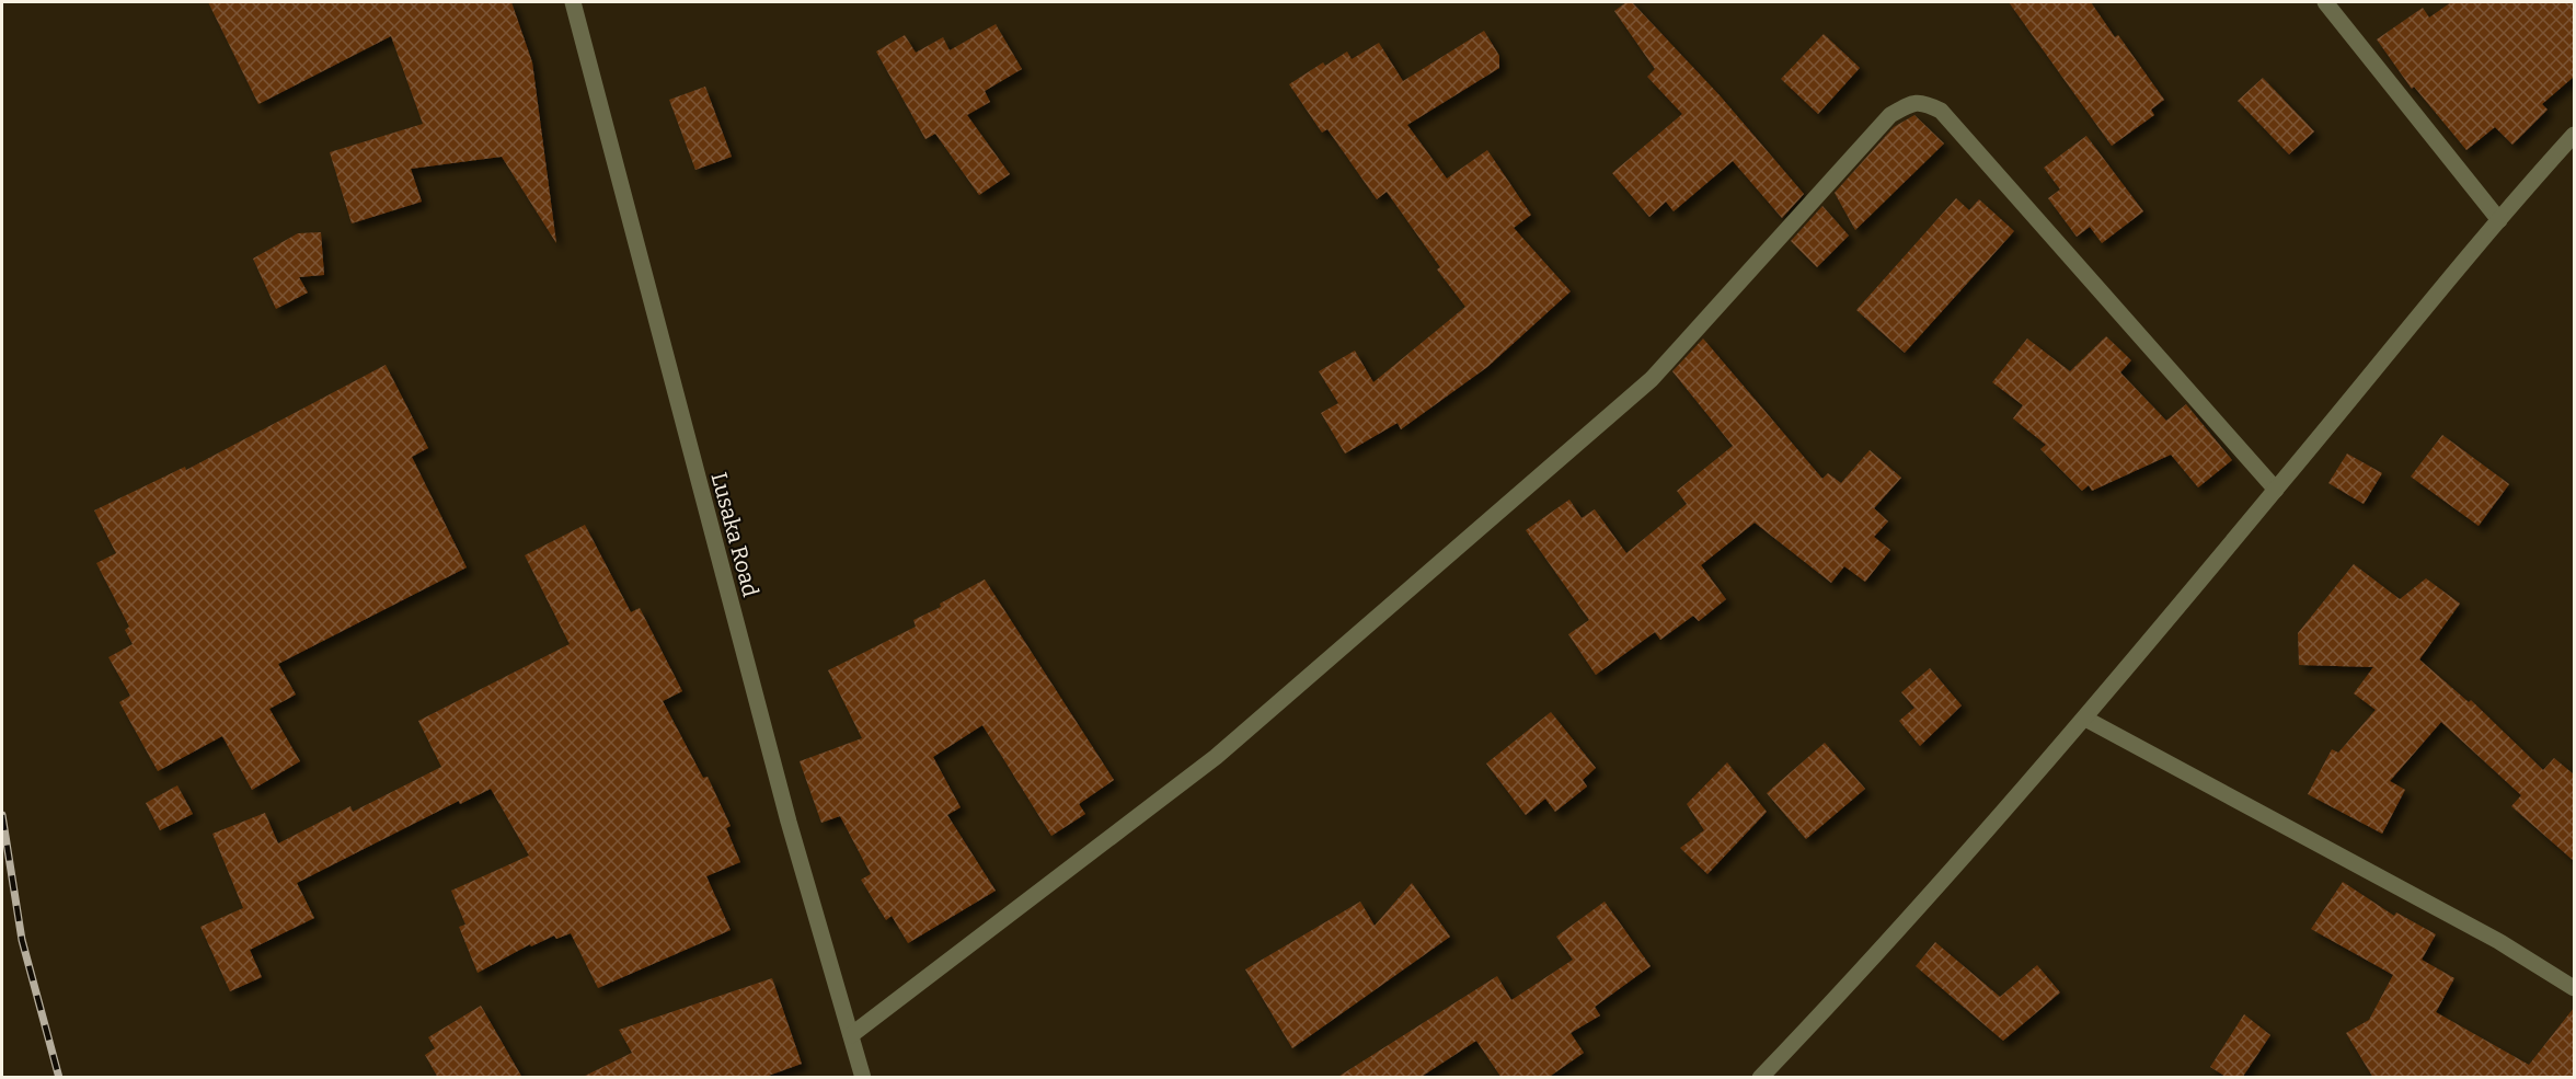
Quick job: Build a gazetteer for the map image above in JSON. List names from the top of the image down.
{
  "streets": {
    "street": ["Lusaka Road"]
  }
}
